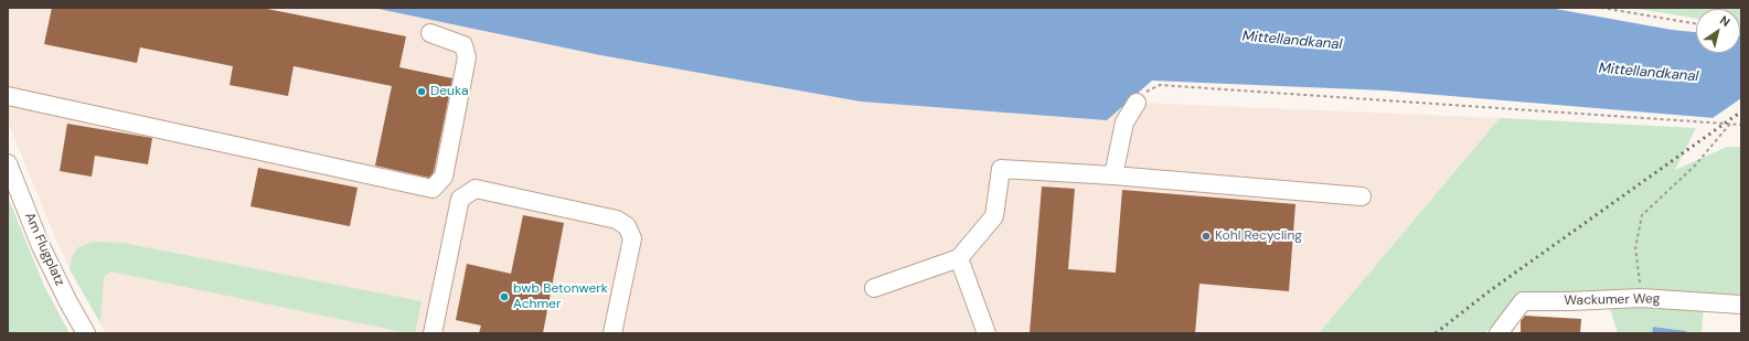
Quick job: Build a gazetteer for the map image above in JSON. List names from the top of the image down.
{
  "streets": {
    "street": ["Am Flugplatz", "Wackumer Weg"]
  },
  "water": ["Mittellandkanal"],
  "places": ["Deuka", "Kohl Recycling", "bwb Betonwerk Achmer"],
  "north": "top right"
}
